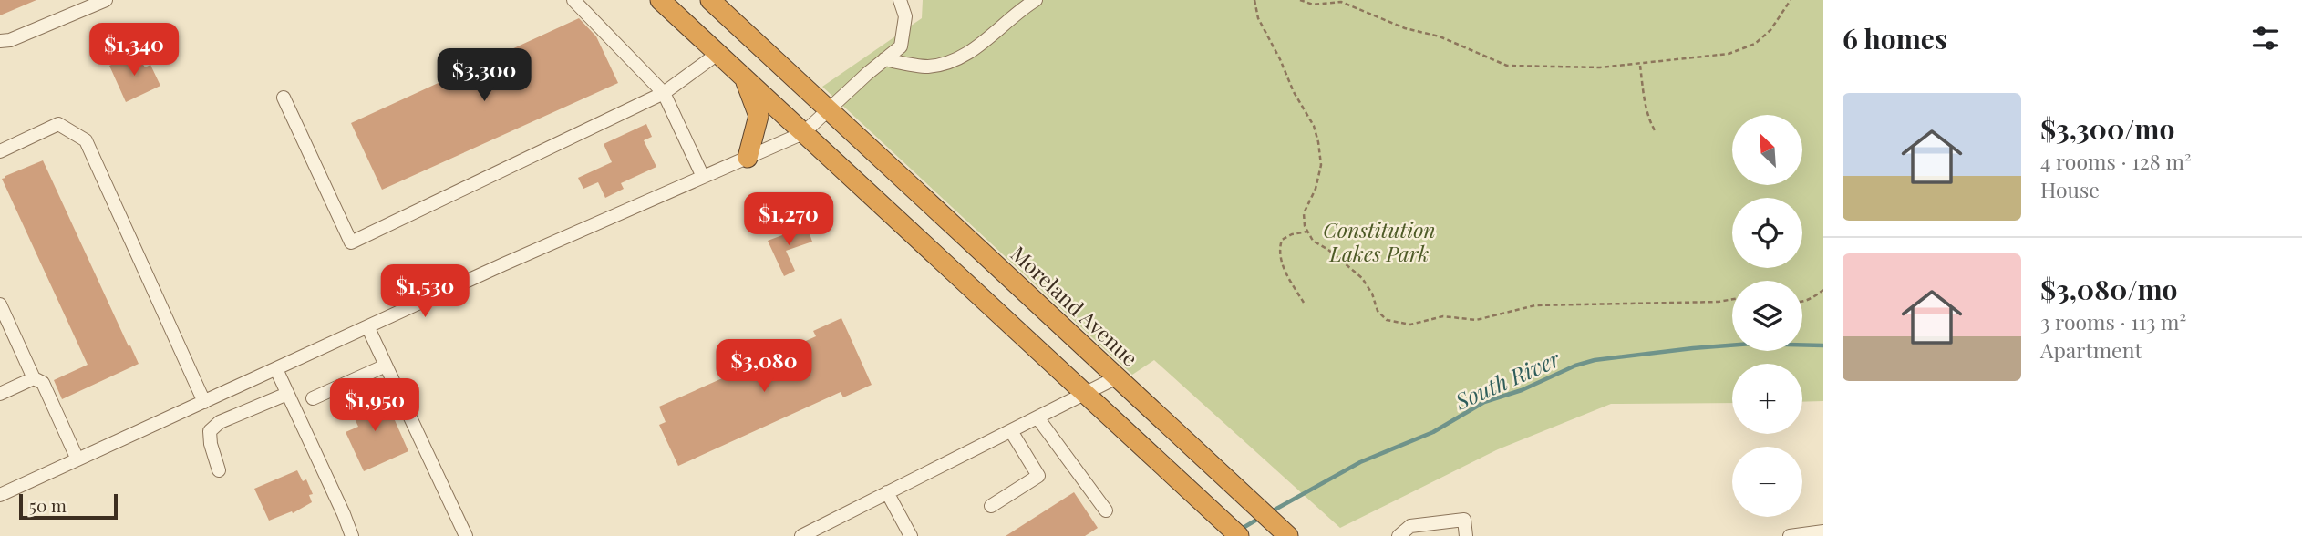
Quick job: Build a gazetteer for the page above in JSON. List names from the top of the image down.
{
  "streets": {
    "highway": ["Moreland Avenue"]
  },
  "water": ["South River"],
  "parks": ["Constitution Lakes Park"],
  "scale_bar": "50 m",
  "north": "top left",
  "page": {
    "heading": "6 homes",
    "price": [
      "$1,340",
      "$3,300",
      "$1,270",
      "$1,530",
      "$3,080",
      "$1,950"
    ],
    "list": [
      {
        "name": "$3,300/mo",
        "note": "4 rooms · 128 m² · House"
      },
      {
        "name": "$3,080/mo",
        "note": "3 rooms · 113 m² · Apartment"
      }
    ],
    "map_buttons": ["+", "−"],
    "scale": "50 m"
  }
}
